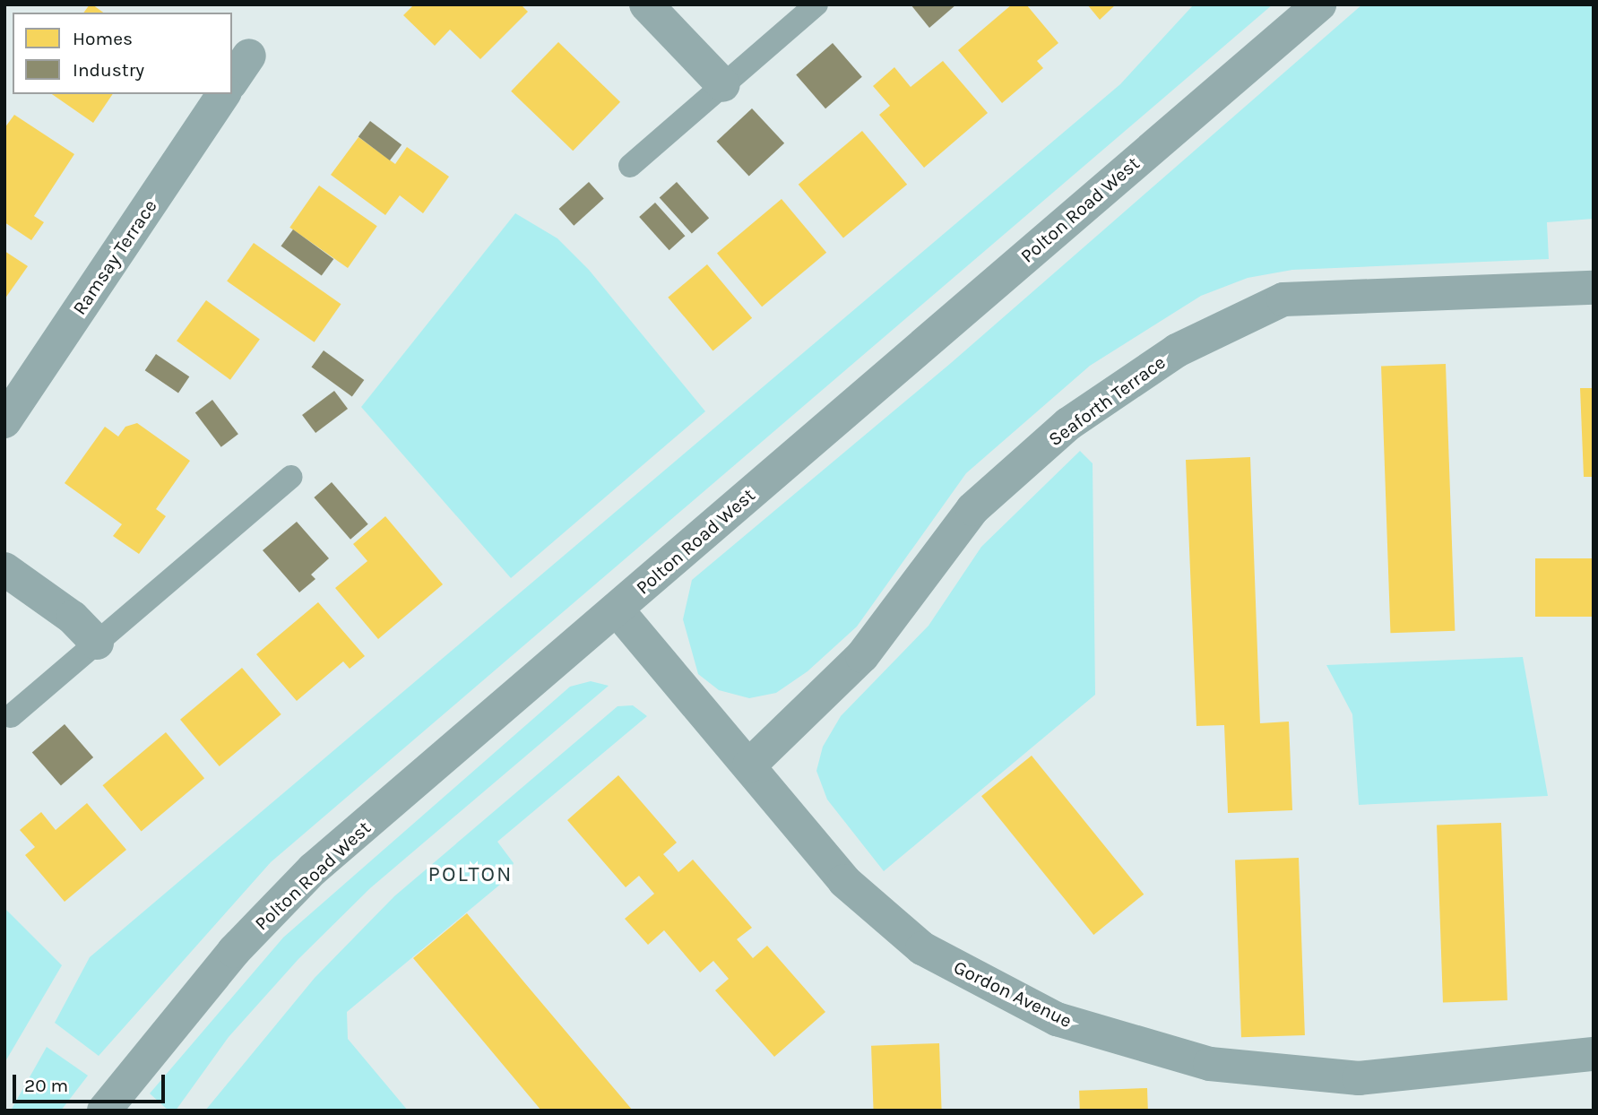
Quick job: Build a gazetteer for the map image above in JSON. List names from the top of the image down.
{
  "streets": {
    "street": [
      "Polton Road West",
      "Ramsay Terrace",
      "Seaforth Terrace",
      "Gordon Avenue"
    ]
  },
  "crossings": [
    ["Polton Road West", "Gordon Avenue"],
    ["Seaforth Terrace", "Gordon Avenue"]
  ],
  "districts": ["POLTON"],
  "legend": ["Homes", "Industry"],
  "scale_bar": "20 m"
}
